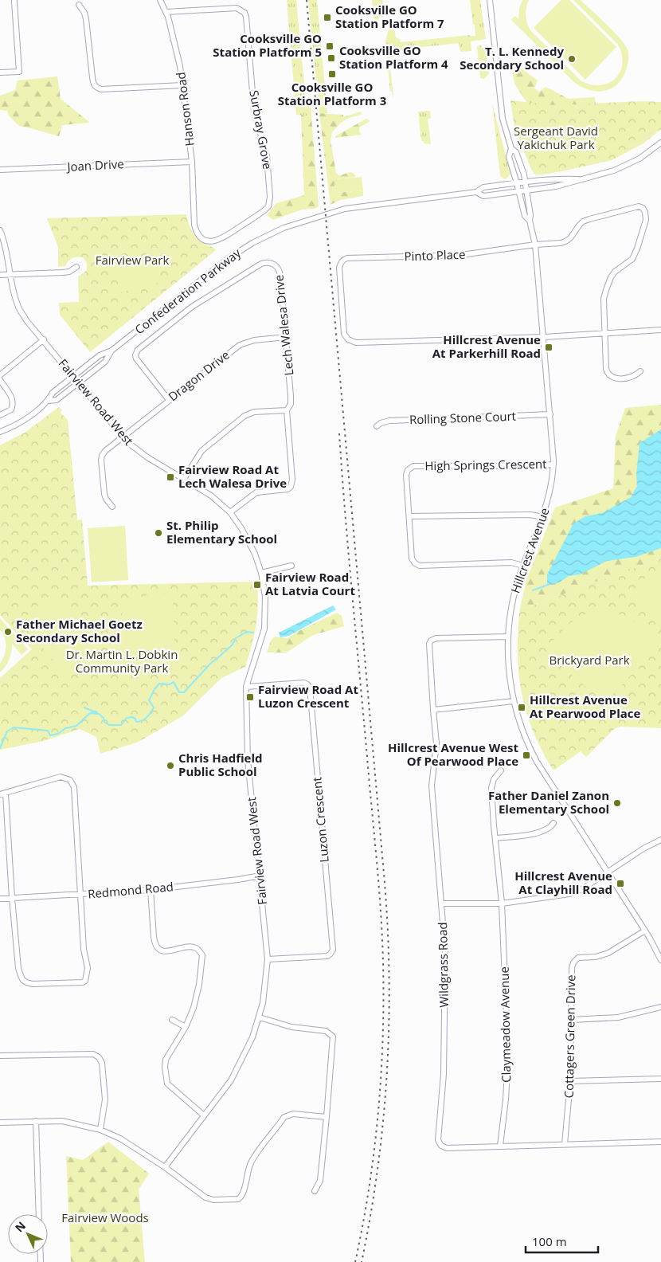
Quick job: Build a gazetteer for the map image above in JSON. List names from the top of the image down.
{
  "streets": {
    "street": [
      "Hanson Road",
      "Surbray Grove",
      "Joan Drive",
      "Pinto Place",
      "Confederation Parkway",
      "Lech Walesa Drive",
      "Dragon Drive",
      "Fairview Road West",
      "Rolling Stone Court",
      "High Springs Crescent",
      "Hillcrest Avenue",
      "Luzon Crescent",
      "Redmond Road",
      "Wildgrass Road",
      "Claymeadow Avenue",
      "Cottagers Green Drive"
    ]
  },
  "crossings": [
    ["Hanson Road", "Surbray Grove"],
    ["Hanson Road", "Joan Drive"],
    ["Pinto Place", "Hillcrest Avenue"],
    ["Confederation Parkway", "Fairview Road West"],
    ["Confederation Parkway", "Hillcrest Avenue"],
    ["Lech Walesa Drive", "Dragon Drive"],
    ["Lech Walesa Drive", "Fairview Road West"],
    ["Dragon Drive", "Fairview Road West"],
    ["Fairview Road West", "Luzon Crescent"],
    ["Fairview Road West", "Redmond Road"],
    ["Rolling Stone Court", "Hillcrest Avenue"],
    ["High Springs Crescent", "Hillcrest Avenue"],
    ["Hillcrest Avenue", "Wildgrass Road"],
    ["Hillcrest Avenue", "Cottagers Green Drive"],
    ["Wildgrass Road", "Claymeadow Avenue"],
    ["Wildgrass Road", "Cottagers Green Drive"]
  ],
  "parks": [
    "Sergeant David Yakichuk Park",
    "Fairview Park",
    "Dr. Martin L. Dobkin Community Park",
    "Brickyard Park",
    "Fairview Woods"
  ],
  "places": {
    "transit": [
      "Cooksville GO Station Platform 7",
      "Cooksville GO Station Platform 5",
      "Cooksville GO Station Platform 4",
      "Cooksville GO Station Platform 3",
      "Hillcrest Avenue At Parkerhill Road",
      "Fairview Road At Lech Walesa Drive",
      "Fairview Road At Latvia Court",
      "Fairview Road At Luzon Crescent",
      "Hillcrest Avenue At Pearwood Place",
      "Hillcrest Avenue West Of Pearwood Place",
      "Hillcrest Avenue At Clayhill Road"
    ],
    "other": [
      "T. L. Kennedy Secondary School",
      "St. Philip Elementary School",
      "Father Michael Goetz Secondary School",
      "Chris Hadfield Public School",
      "Father Daniel Zanon Elementary School"
    ]
  },
  "scale_bar": "100 m",
  "north": "top left"
}
